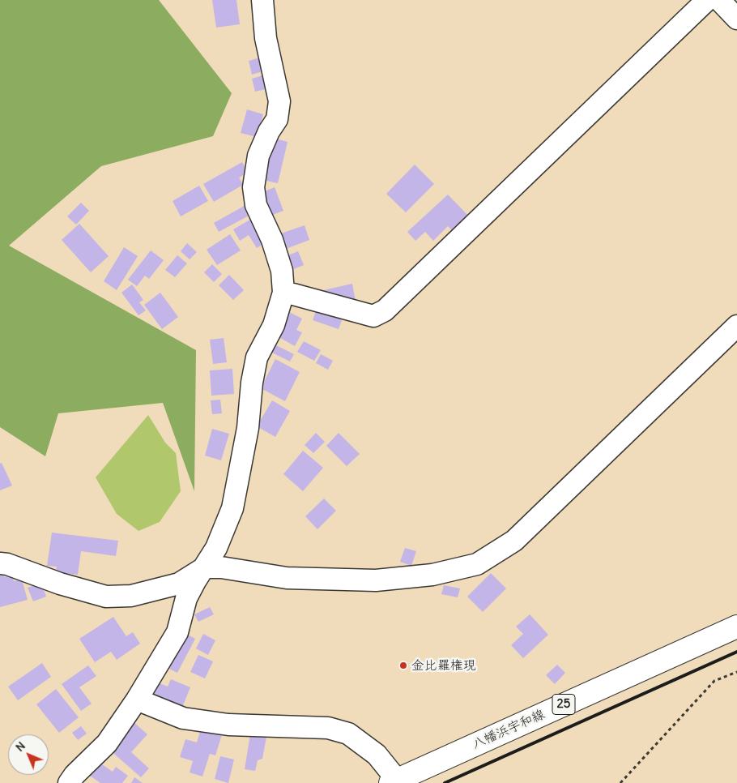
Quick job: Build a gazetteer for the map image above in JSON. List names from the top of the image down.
{
  "streets": {
    "main road": ["25", "八幡浜宇和線"]
  },
  "places": ["金比羅権現"],
  "north": "top left"
}
